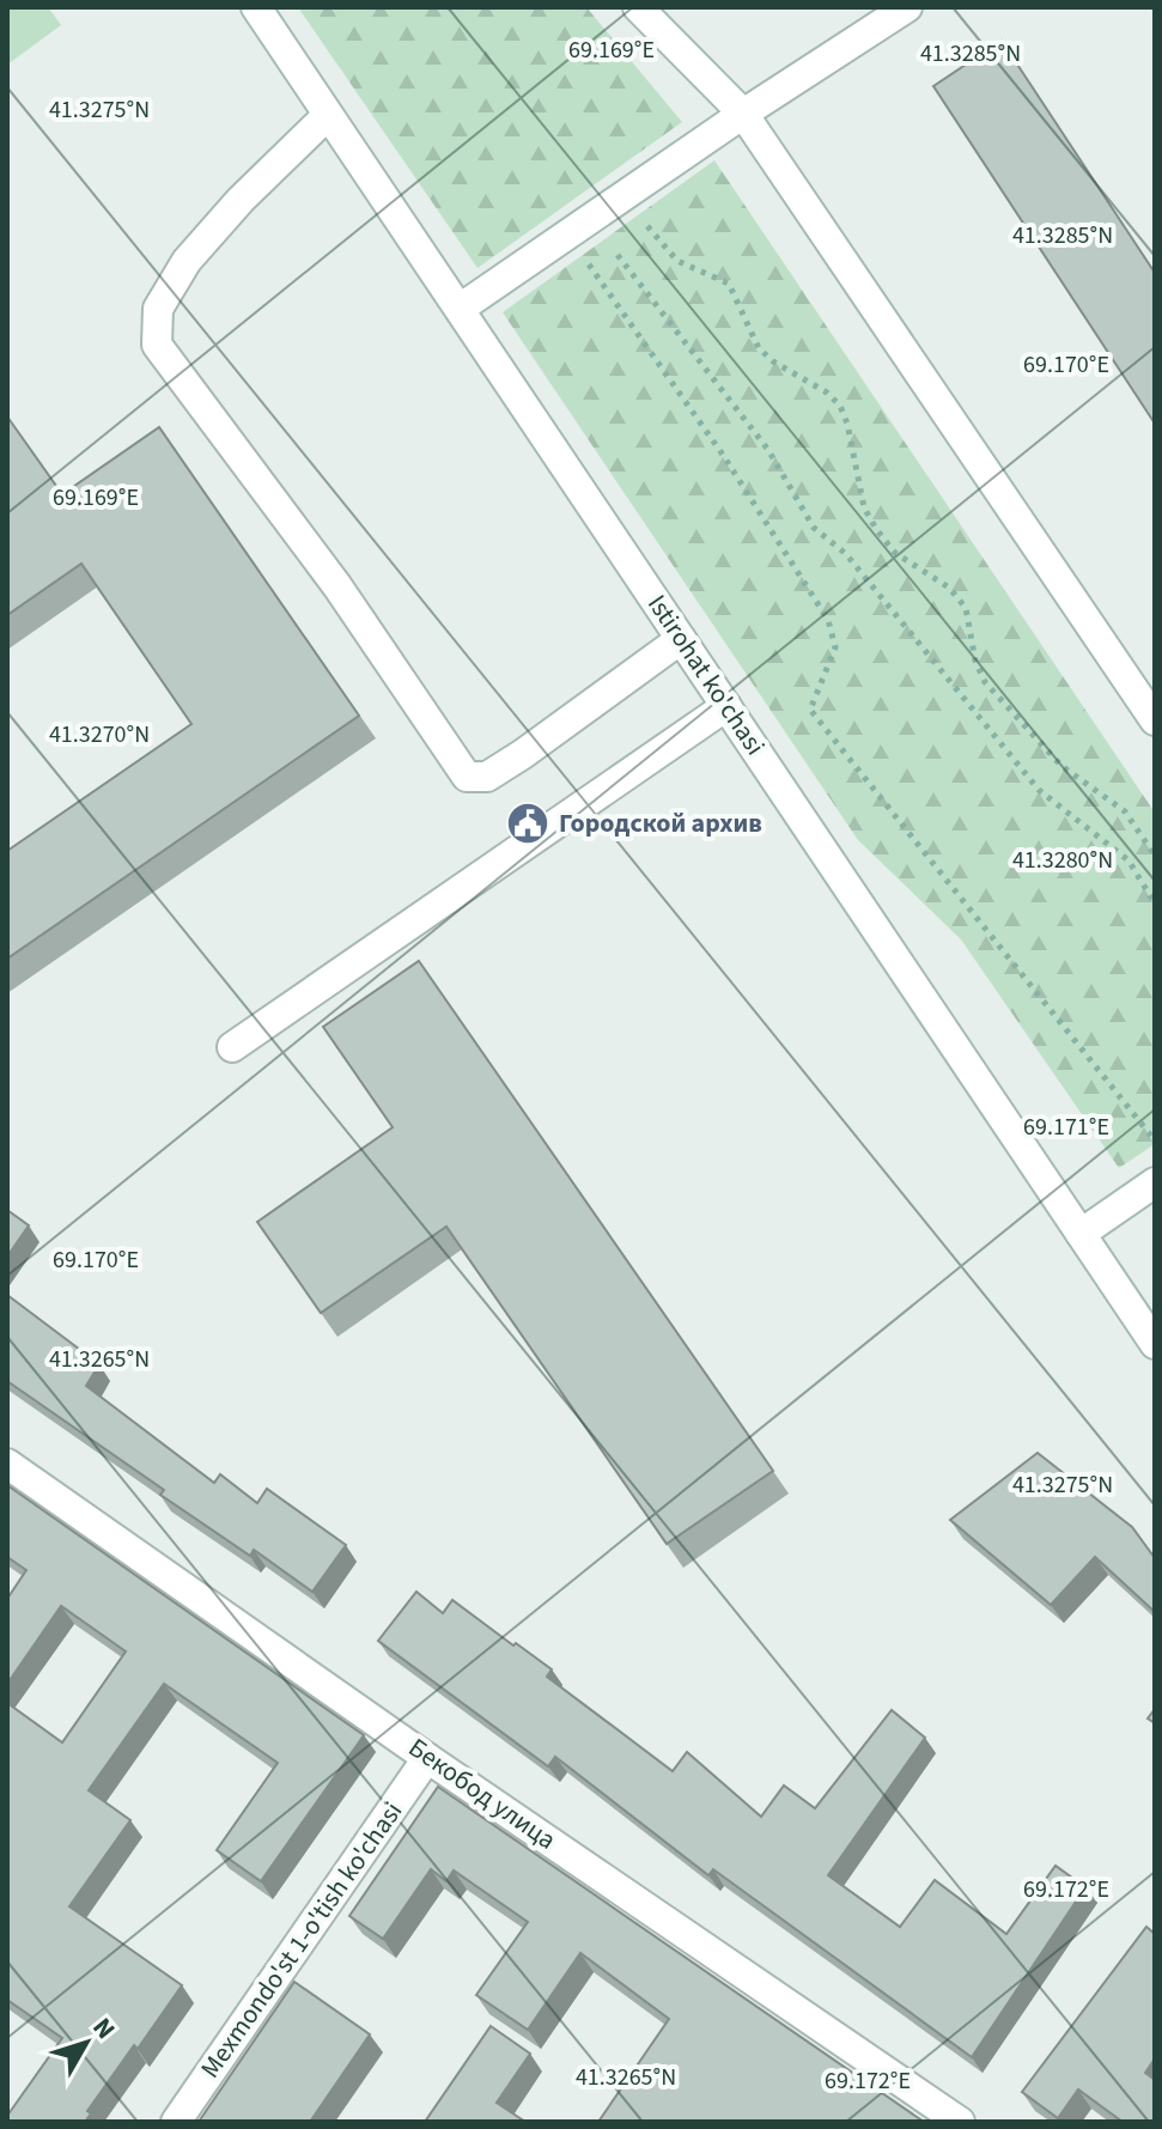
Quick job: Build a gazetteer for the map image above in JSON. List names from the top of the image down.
{
  "streets": {
    "main road": ["Istirohat ko'chasi", "Бекобод улица", "Mexmondo'st 1-o'tish ko'chasi"]
  },
  "crossings": [
    ["Бекобод улица", "Mexmondo'st 1-o'tish ko'chasi"]
  ],
  "places": {
    "public building": ["Городской архив"]
  },
  "north": "top right",
  "coordinates": [
    "69.169°E",
    "41.3285°N",
    "41.3275°N",
    "69.170°E",
    "41.3270°N",
    "41.3280°N",
    "69.171°E",
    "41.3265°N",
    "69.172°E"
  ]
}
